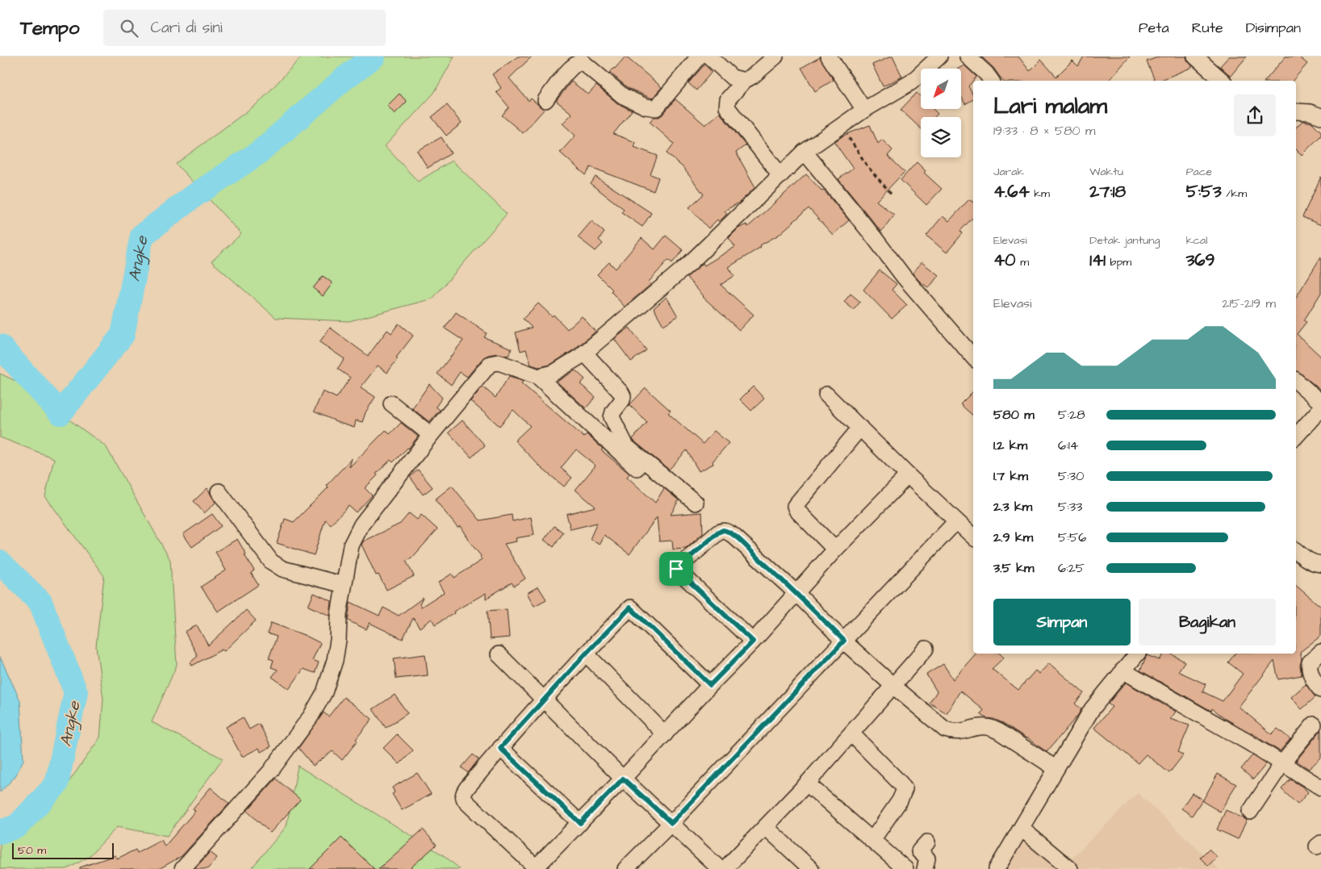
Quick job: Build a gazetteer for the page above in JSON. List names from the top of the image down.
{
  "water": ["Angke"],
  "scale_bar": "50 m",
  "north": "bottom left",
  "page": {
    "header": "Tempo",
    "search": "Cari di sini",
    "nav": ["Peta", "Rute", "Disimpan"],
    "heading": ["Lari malam", "19:33 · 8 × 580 m"],
    "stats": [
      ["Jarak", "4.64 km"],
      ["Waktu", "27:18"],
      ["Pace", "5:53 /km"],
      ["Elevasi", "40 m"],
      ["Detak jantung", "141 bpm"],
      ["kcal", "369"]
    ],
    "chart": ["Elevasi", "215–219 m"],
    "list": [
      {
        "name": "580 m",
        "note": "5:28"
      },
      {
        "name": "1.2 km",
        "note": "6:14"
      },
      {
        "name": "1.7 km",
        "note": "5:30"
      },
      {
        "name": "2.3 km",
        "note": "5:33"
      },
      {
        "name": "2.9 km",
        "note": "5:56"
      },
      {
        "name": "3.5 km",
        "note": "6:25"
      }
    ],
    "buttons": ["Simpan", "Bagikan"],
    "scale": "50 m"
  }
}
